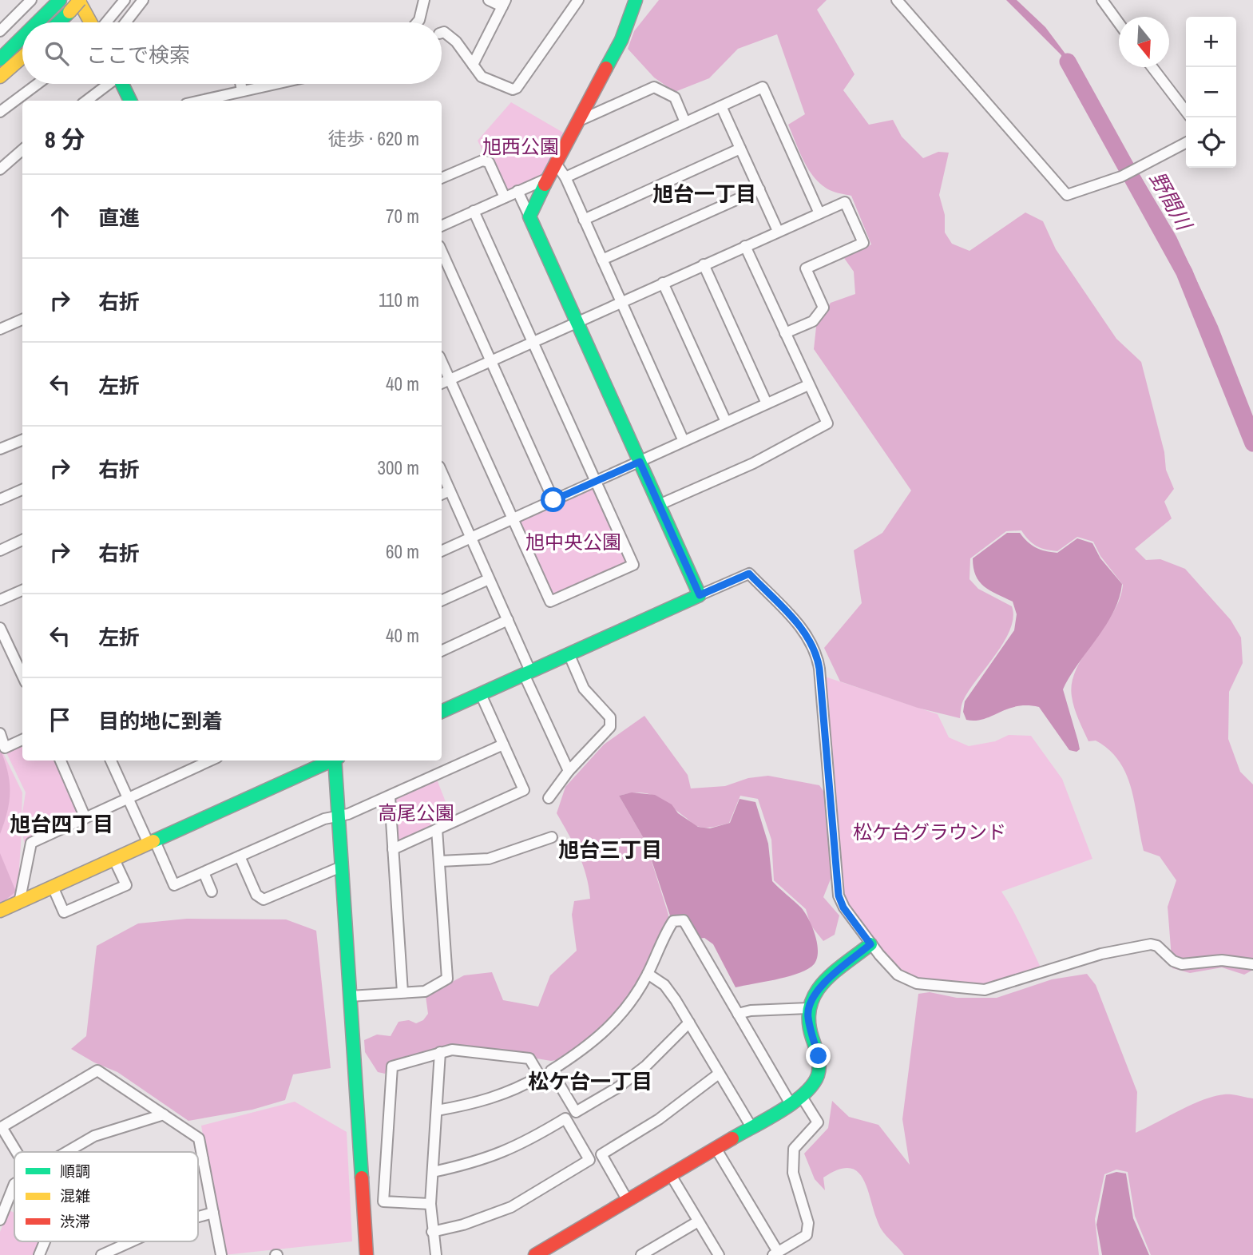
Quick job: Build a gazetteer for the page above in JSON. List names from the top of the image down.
{
  "districts": [
    "旭台一丁目",
    "旭台四丁目",
    "旭台三丁目",
    "松ケ台一丁目"
  ],
  "water": ["野間川"],
  "parks": [
    "旭西公園",
    "旭中央公園",
    "高尾公園",
    "松ケ台グラウンド"
  ],
  "legend": ["順調", "混雑", "渋滞"],
  "north": "bottom",
  "page": {
    "map_buttons": ["+", "−"],
    "search": "ここで検索",
    "heading": ["8 分", "徒歩 · 620 m"],
    "list": [
      ["直進", "70 m"],
      ["右折", "110 m"],
      ["左折", "40 m"],
      ["右折", "300 m"],
      ["右折", "60 m"],
      ["左折", "40 m"],
      "目的地に到着"
    ]
  }
}
